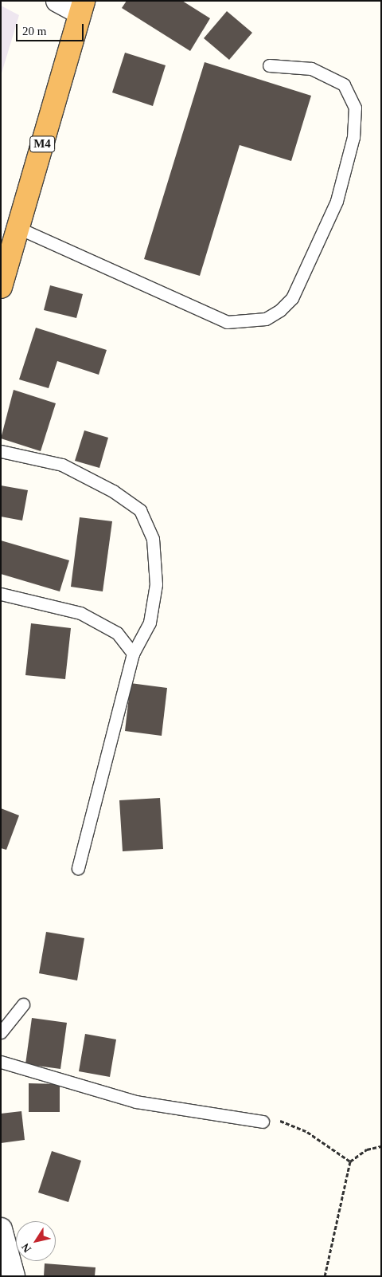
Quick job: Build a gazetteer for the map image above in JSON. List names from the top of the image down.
{
  "streets": {
    "highway": ["M4"]
  },
  "scale_bar": "20 m",
  "north": "bottom left"
}
